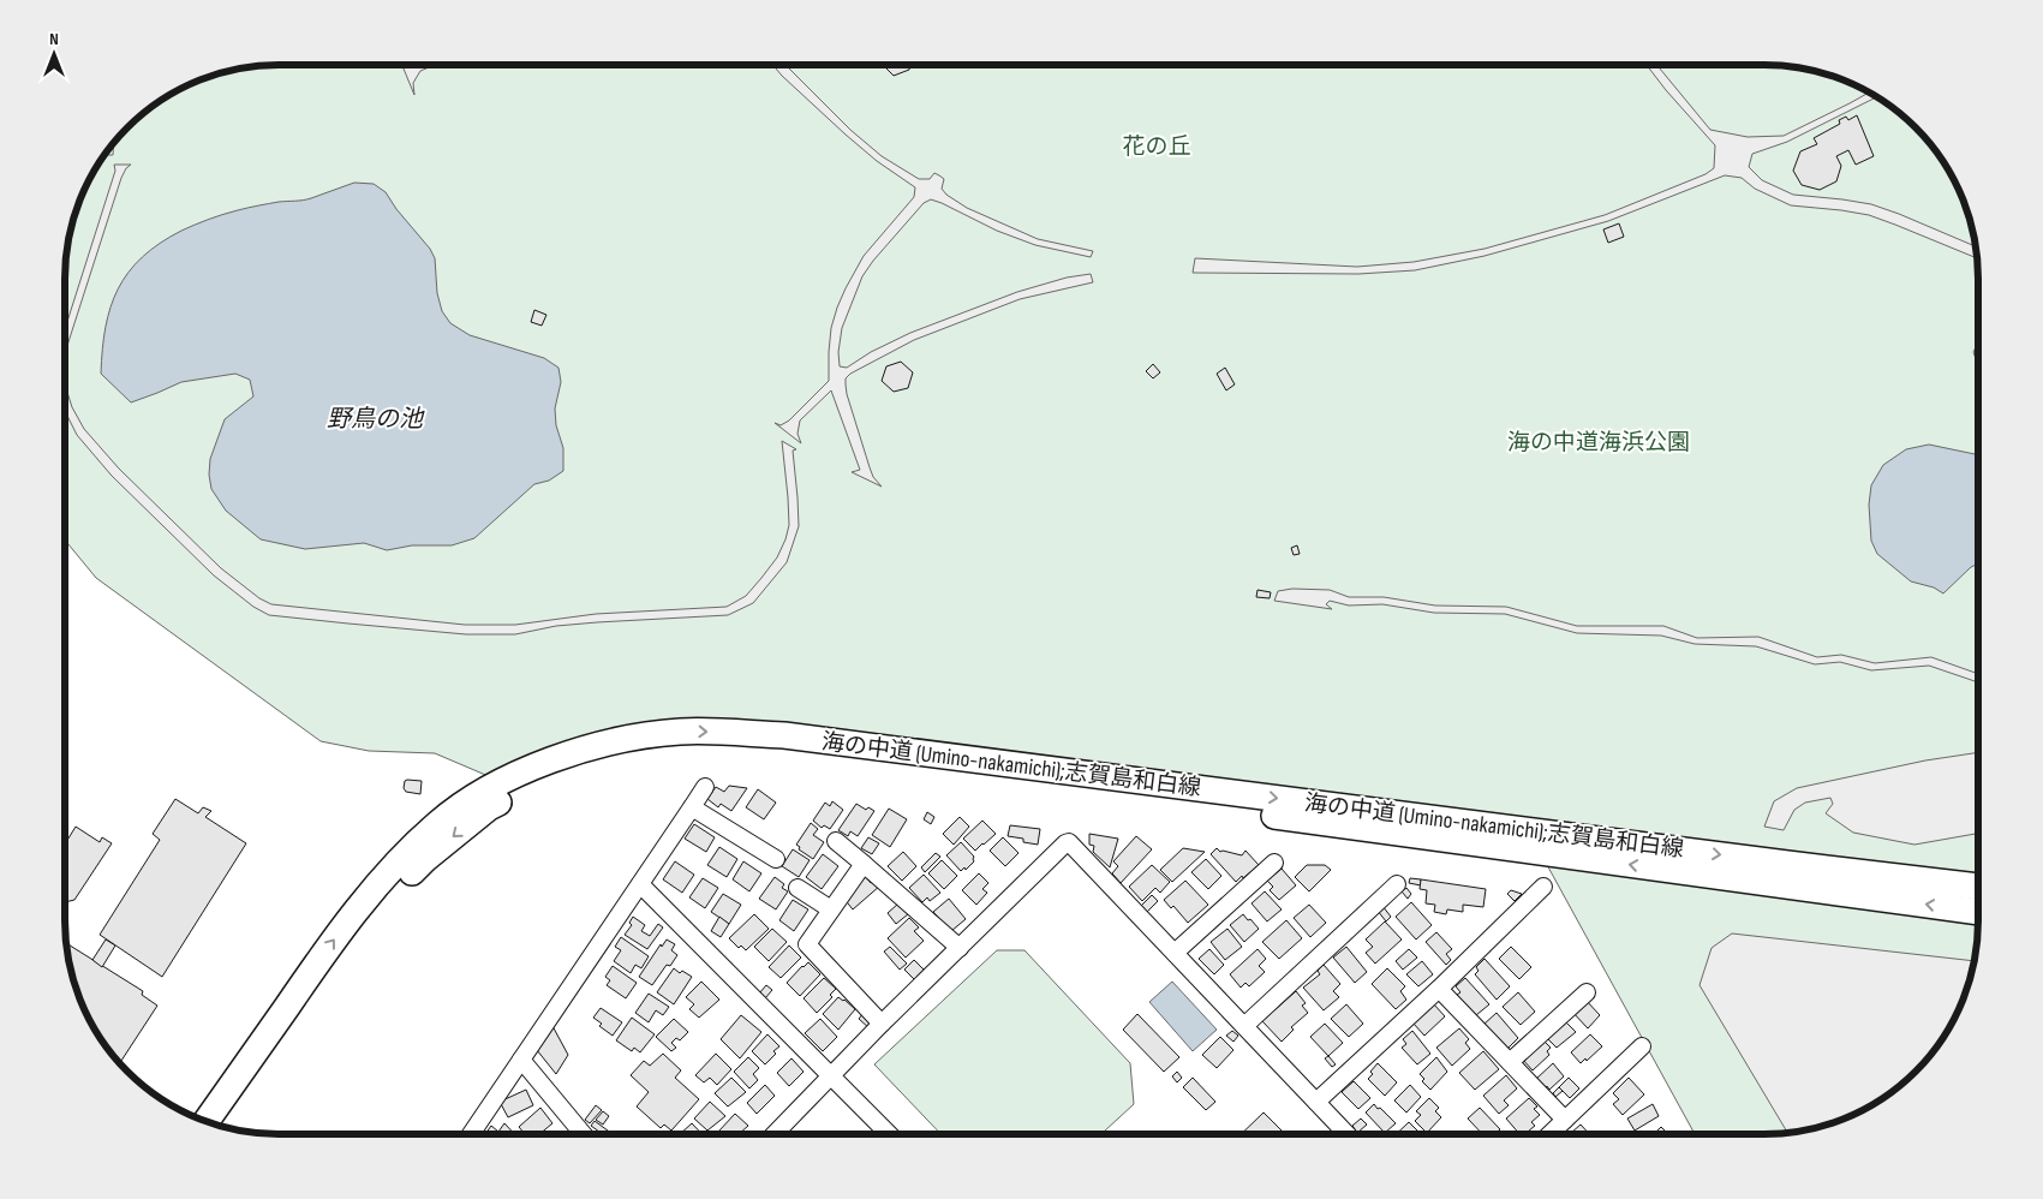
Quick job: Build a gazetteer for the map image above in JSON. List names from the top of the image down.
{
  "streets": {
    "main road": ["海の中道 (Umino-nakamichi);志賀島和白線"]
  },
  "water": ["野鳥の池"],
  "parks": ["花の丘", "海の中道海浜公園"],
  "north": "top"
}
